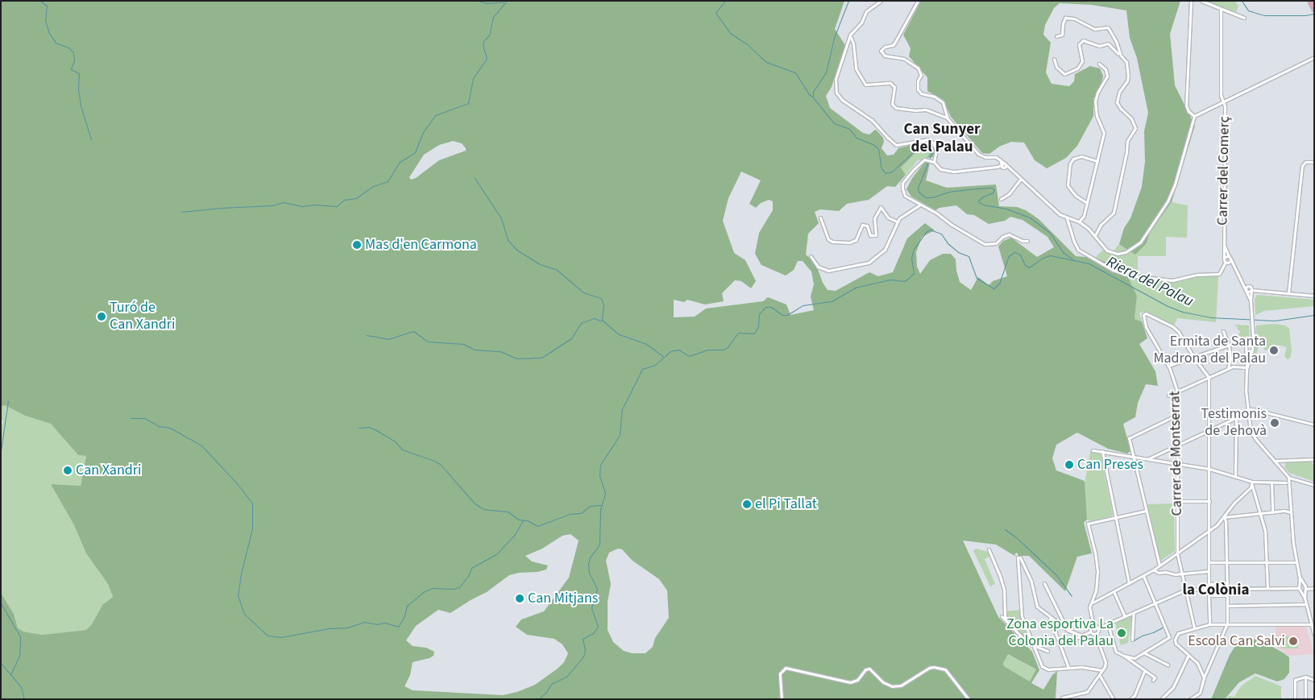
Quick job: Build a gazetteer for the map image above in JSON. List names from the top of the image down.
{
  "streets": {
    "street": ["Carrer del Comerç", "Carrer de Montserrat"]
  },
  "districts": ["Can Sunyer del Palau", "la Colònia"],
  "water": ["Riera del Palau"],
  "places": [
    "Mas d'en Carmona",
    "Turó de Can Xandri",
    "Ermita de Santa Madrona del Palau",
    "Testimonis de Jehovà",
    "Can Preses",
    "Can Xandri",
    "el Pi Tallat",
    "Can Mitjans",
    "Zona esportiva La Colonia del Palau",
    "Escola Can Salvi"
  ]
}
